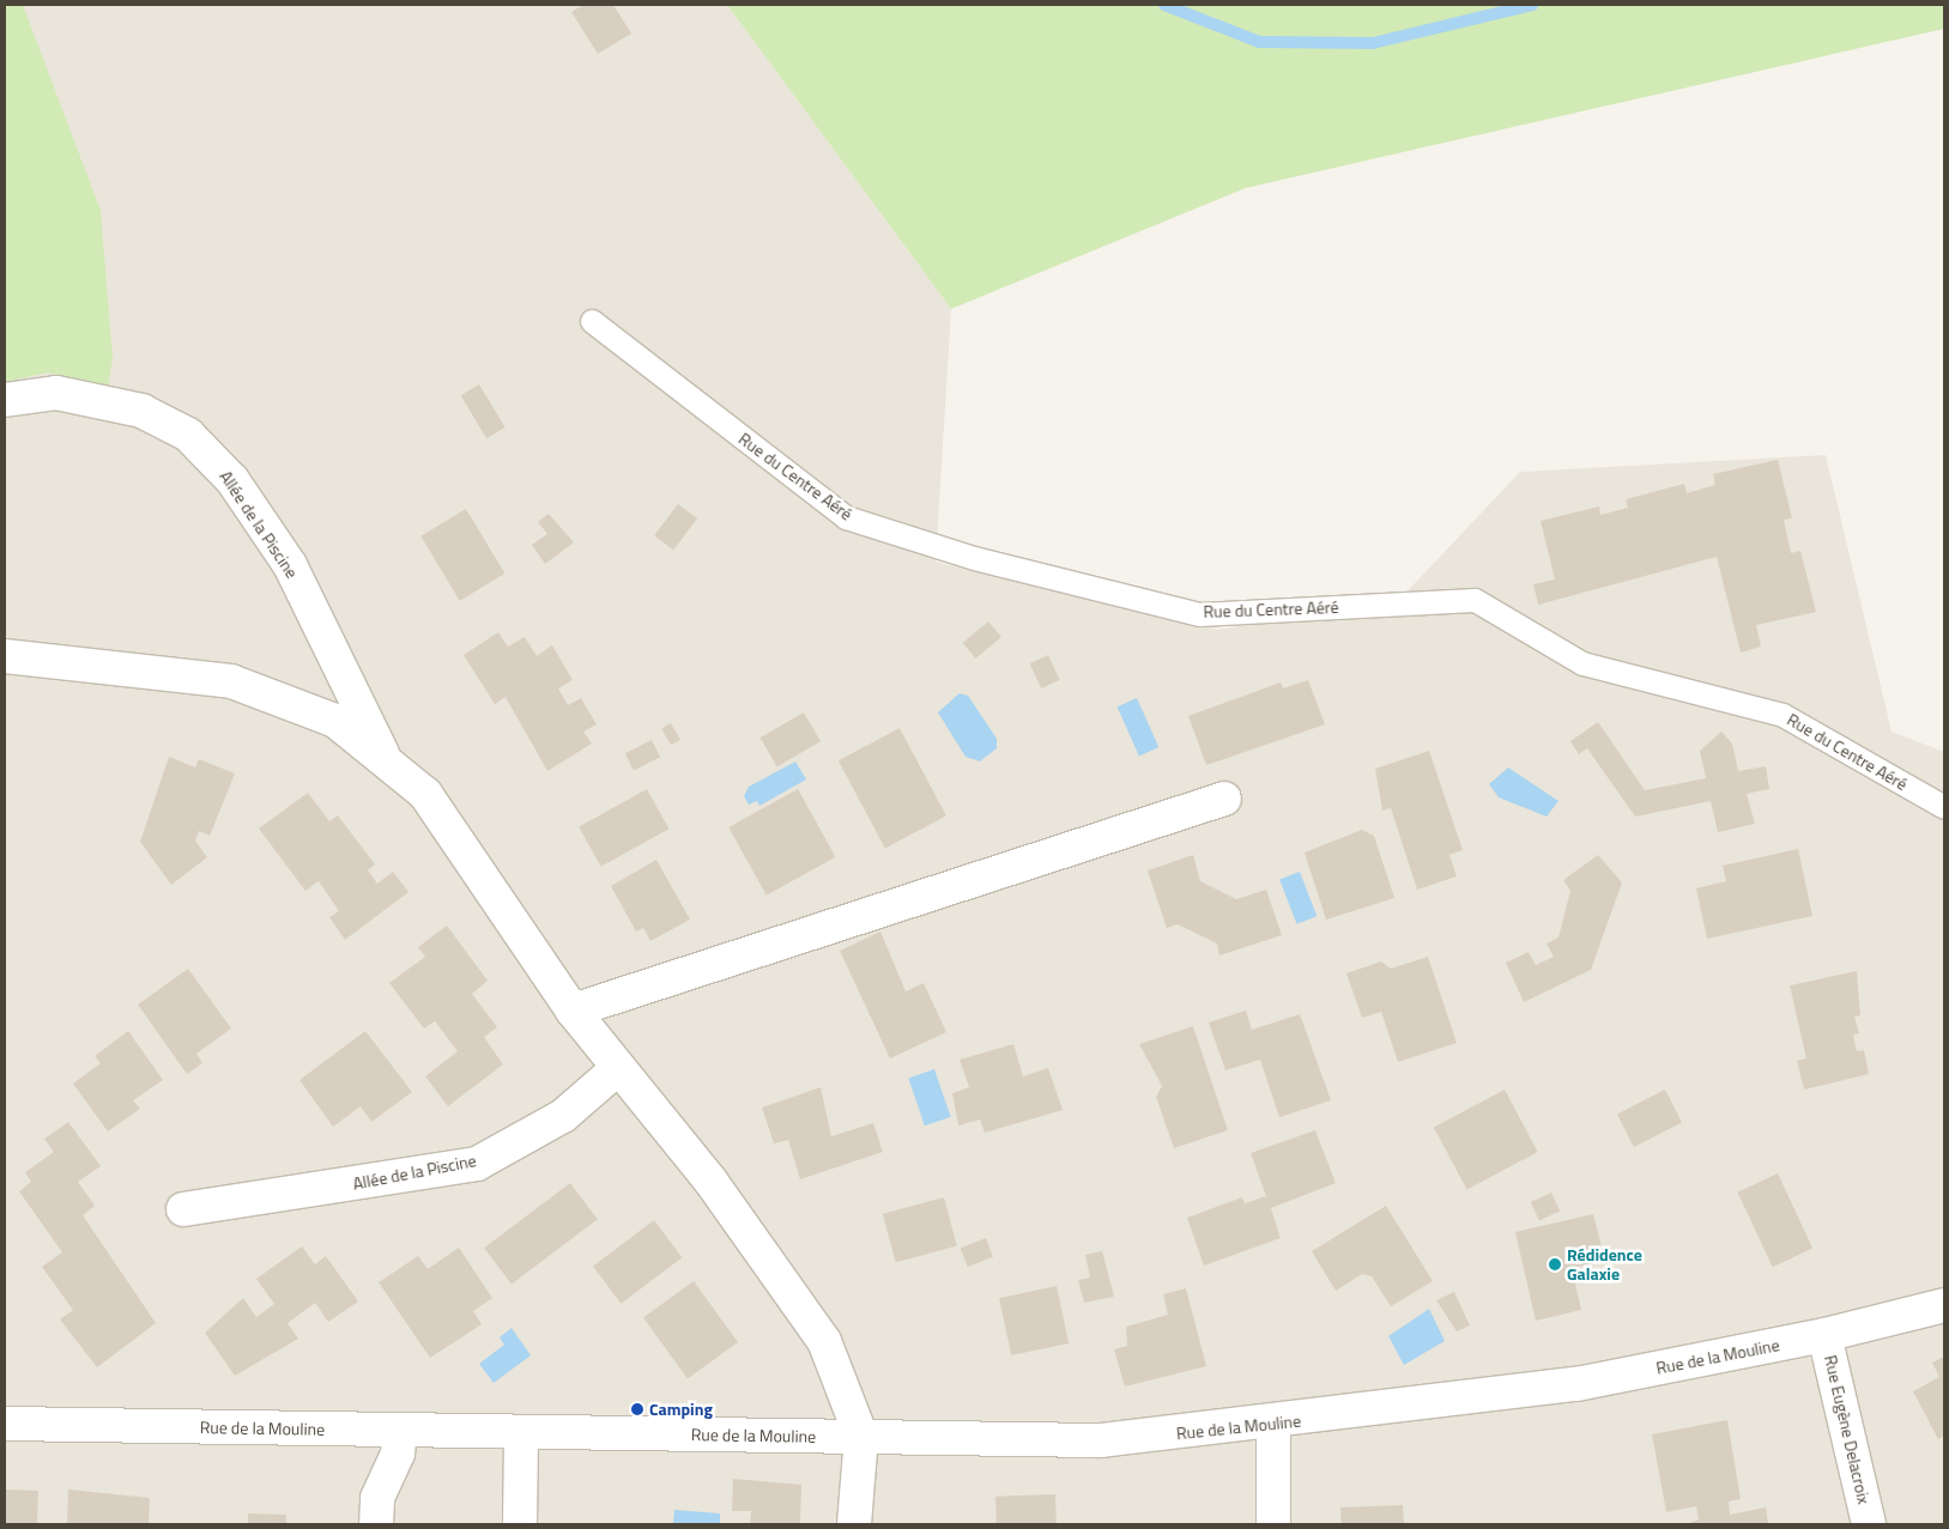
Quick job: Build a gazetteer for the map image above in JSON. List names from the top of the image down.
{
  "streets": {
    "street": ["Allée de la Piscine", "Rue de la Mouline", "Rue Eugène Delacroix"],
    "lane": ["Rue du Centre Aéré"]
  },
  "crossings": [
    ["Allée de la Piscine", "Rue de la Mouline"],
    ["Rue de la Mouline", "Rue Eugène Delacroix"]
  ],
  "places": ["Rédidence Galaxie", "Camping"]
}
